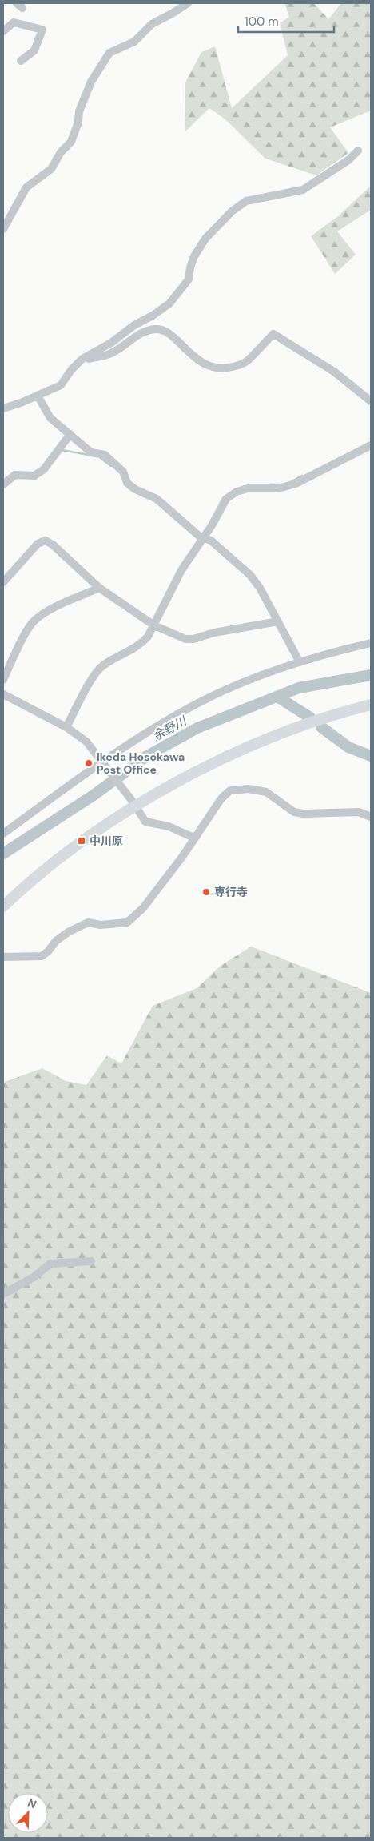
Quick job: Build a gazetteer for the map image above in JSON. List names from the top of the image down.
{
  "water": ["余野川"],
  "places": {
    "other": ["Ikeda Hosokawa Post Office", "専行寺"],
    "transit": ["中川原"]
  },
  "scale_bar": "100 m",
  "north": "top right"
}
